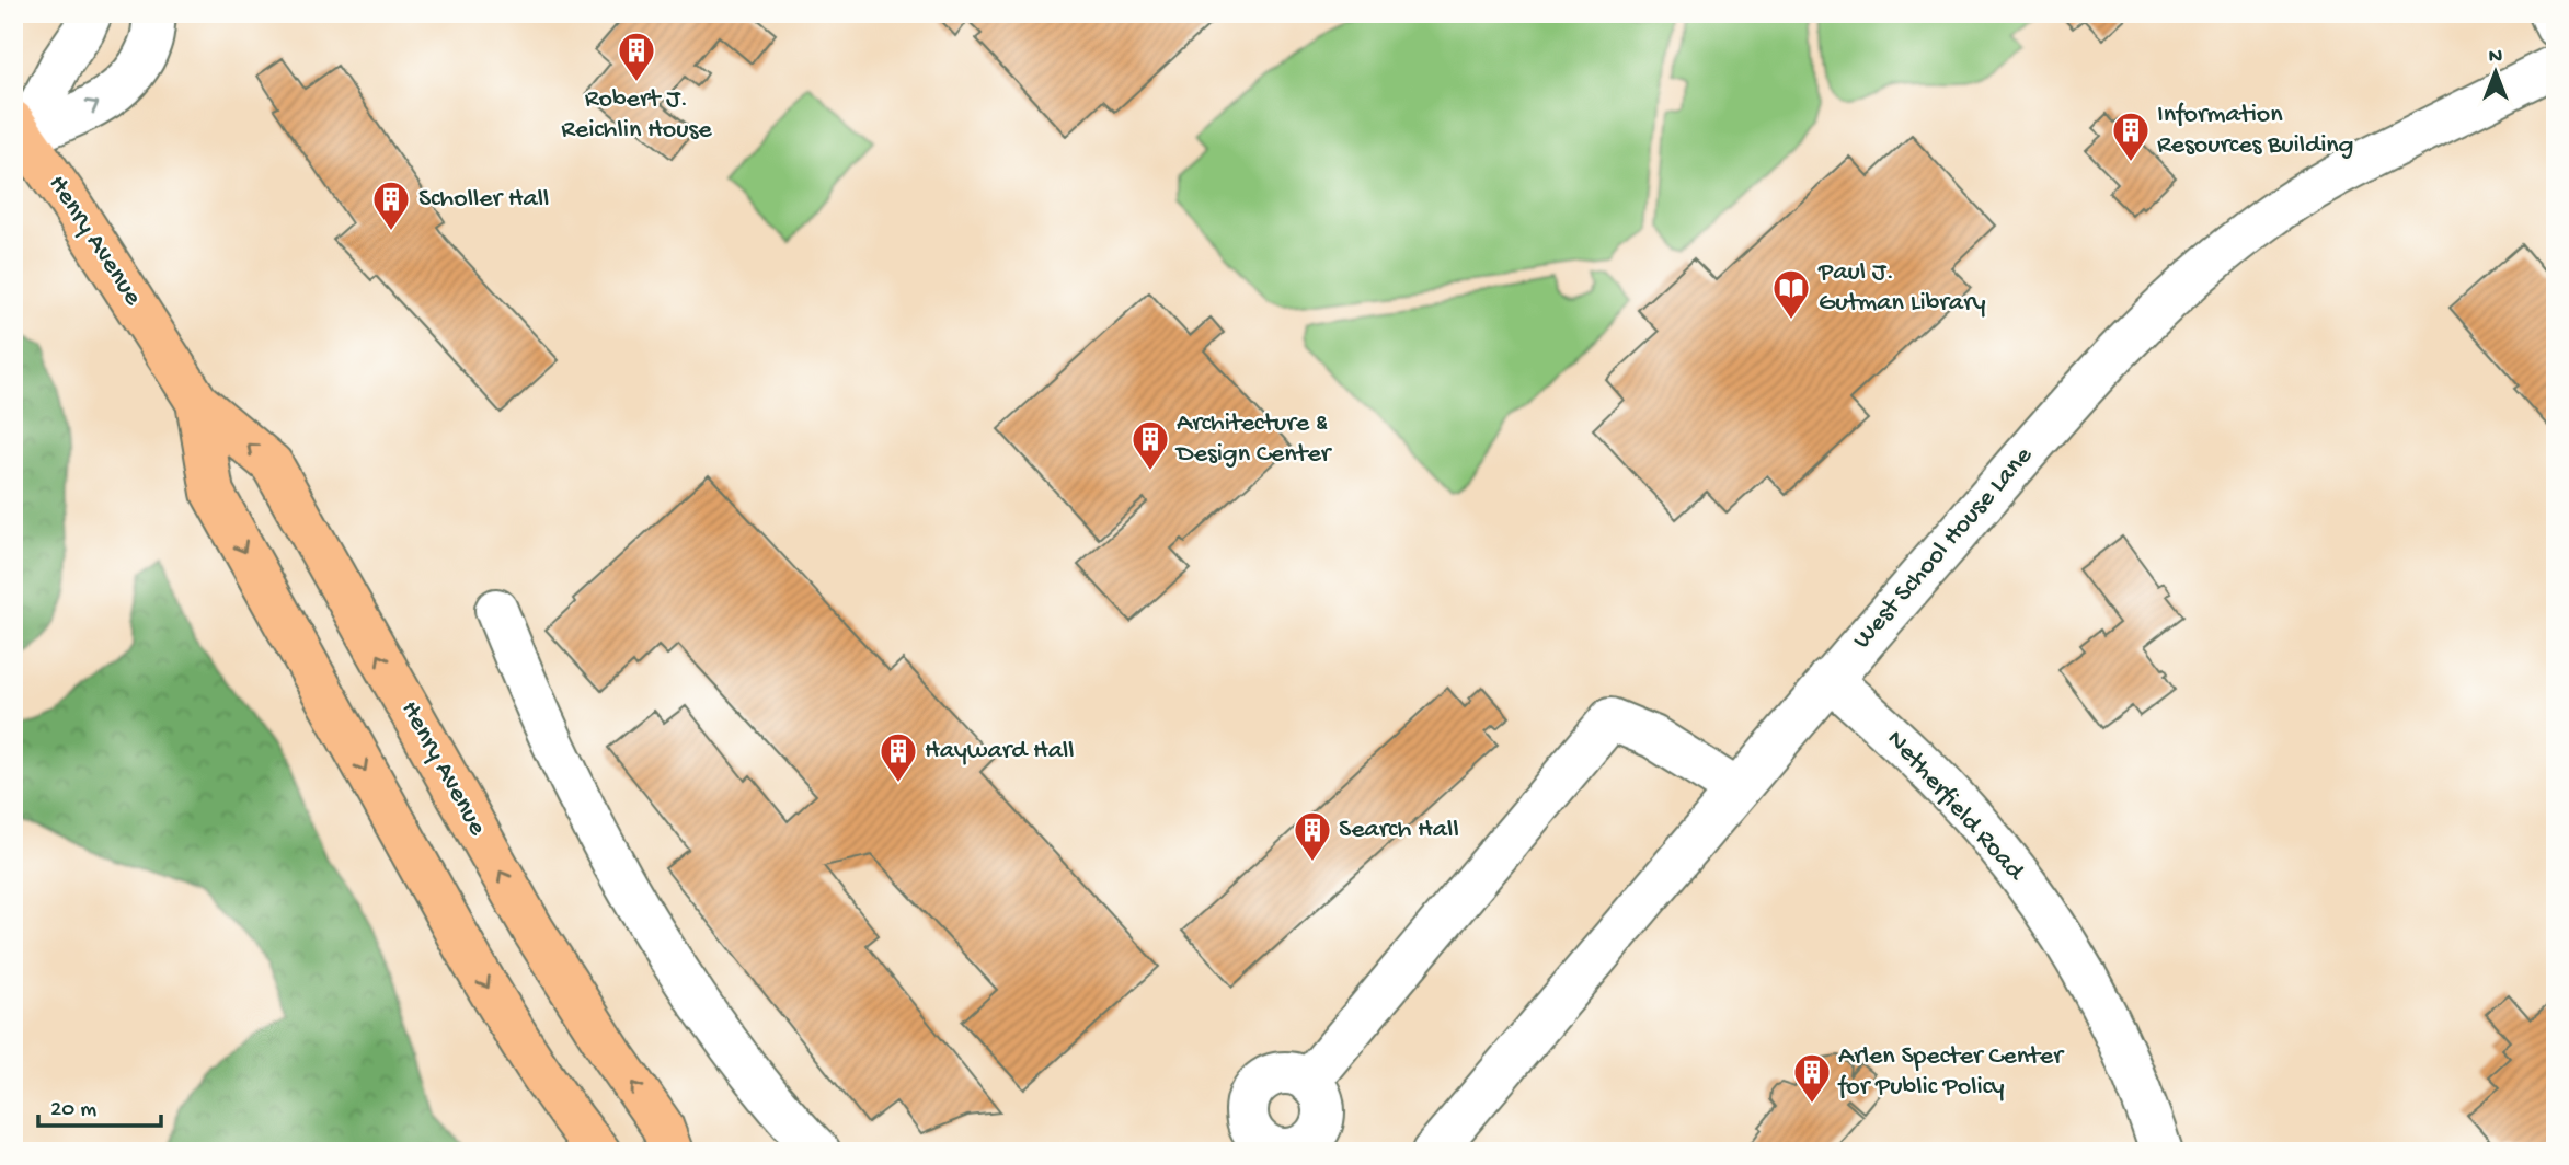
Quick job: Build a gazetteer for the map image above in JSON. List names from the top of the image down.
{
  "streets": {
    "main road": ["Henry Avenue"],
    "street": ["West School House Lane", "Netherfield Road"]
  },
  "crossings": [
    ["West School House Lane", "Netherfield Road"]
  ],
  "places": {
    "building": [
      "Robert J. Reichlin House",
      "Information Resources Building",
      "Scholler Hall",
      "Architecture & Design Center",
      "Hayward Hall",
      "Search Hall",
      "Arlen Specter Center for Public Policy"
    ],
    "library": ["Paul J. Gutman Library"]
  },
  "scale_bar": "20 m",
  "north": "top"
}
